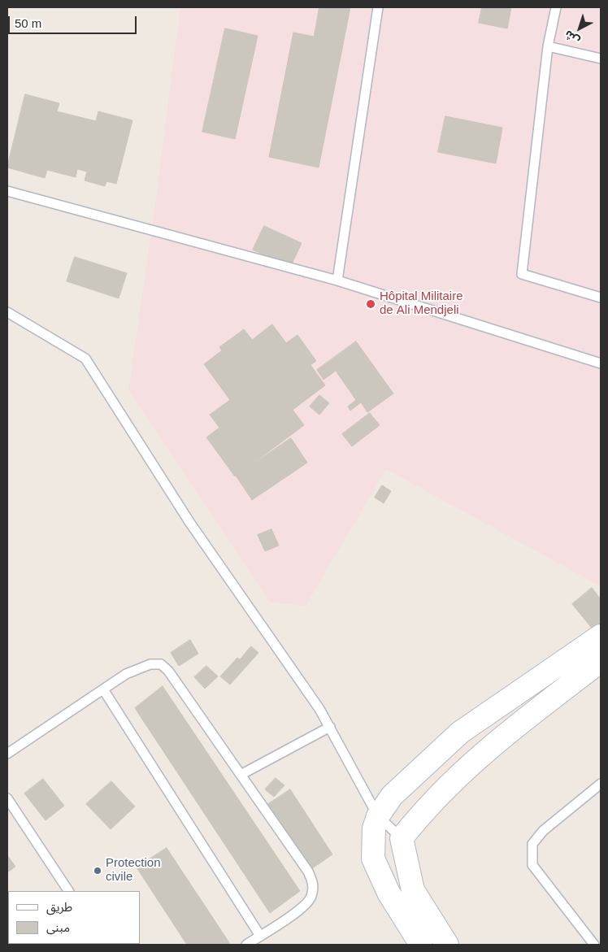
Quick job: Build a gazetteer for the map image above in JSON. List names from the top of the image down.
{
  "places": ["Hôpital Militaire de Ali Mendjeli", "Protection civile"],
  "legend": ["طريق", "مبنى"],
  "scale_bar": "50 m",
  "north": "bottom left"
}
